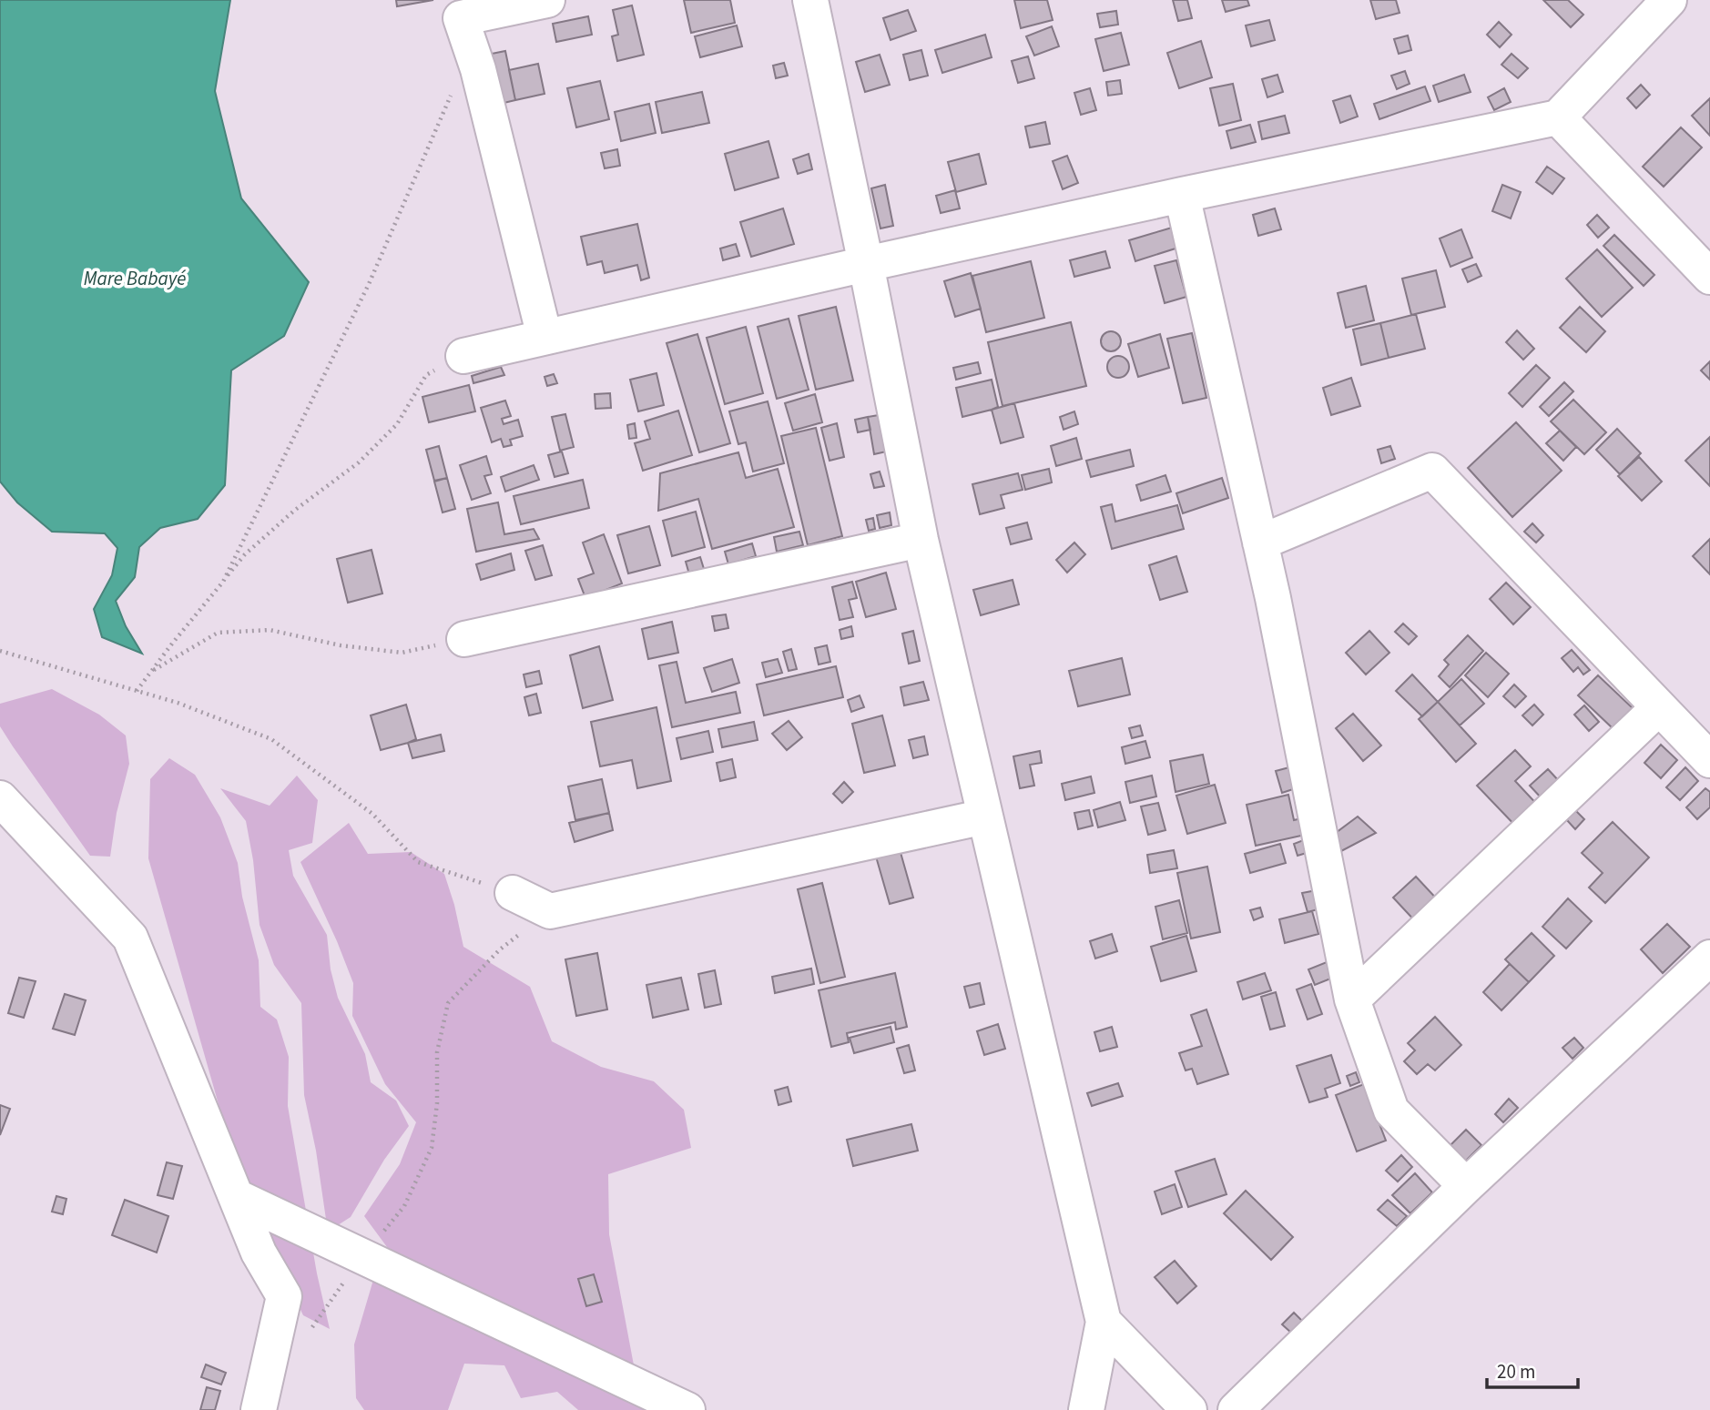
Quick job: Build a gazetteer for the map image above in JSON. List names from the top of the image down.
{
  "water": ["Mare Babayé"],
  "scale_bar": "20 m"
}
